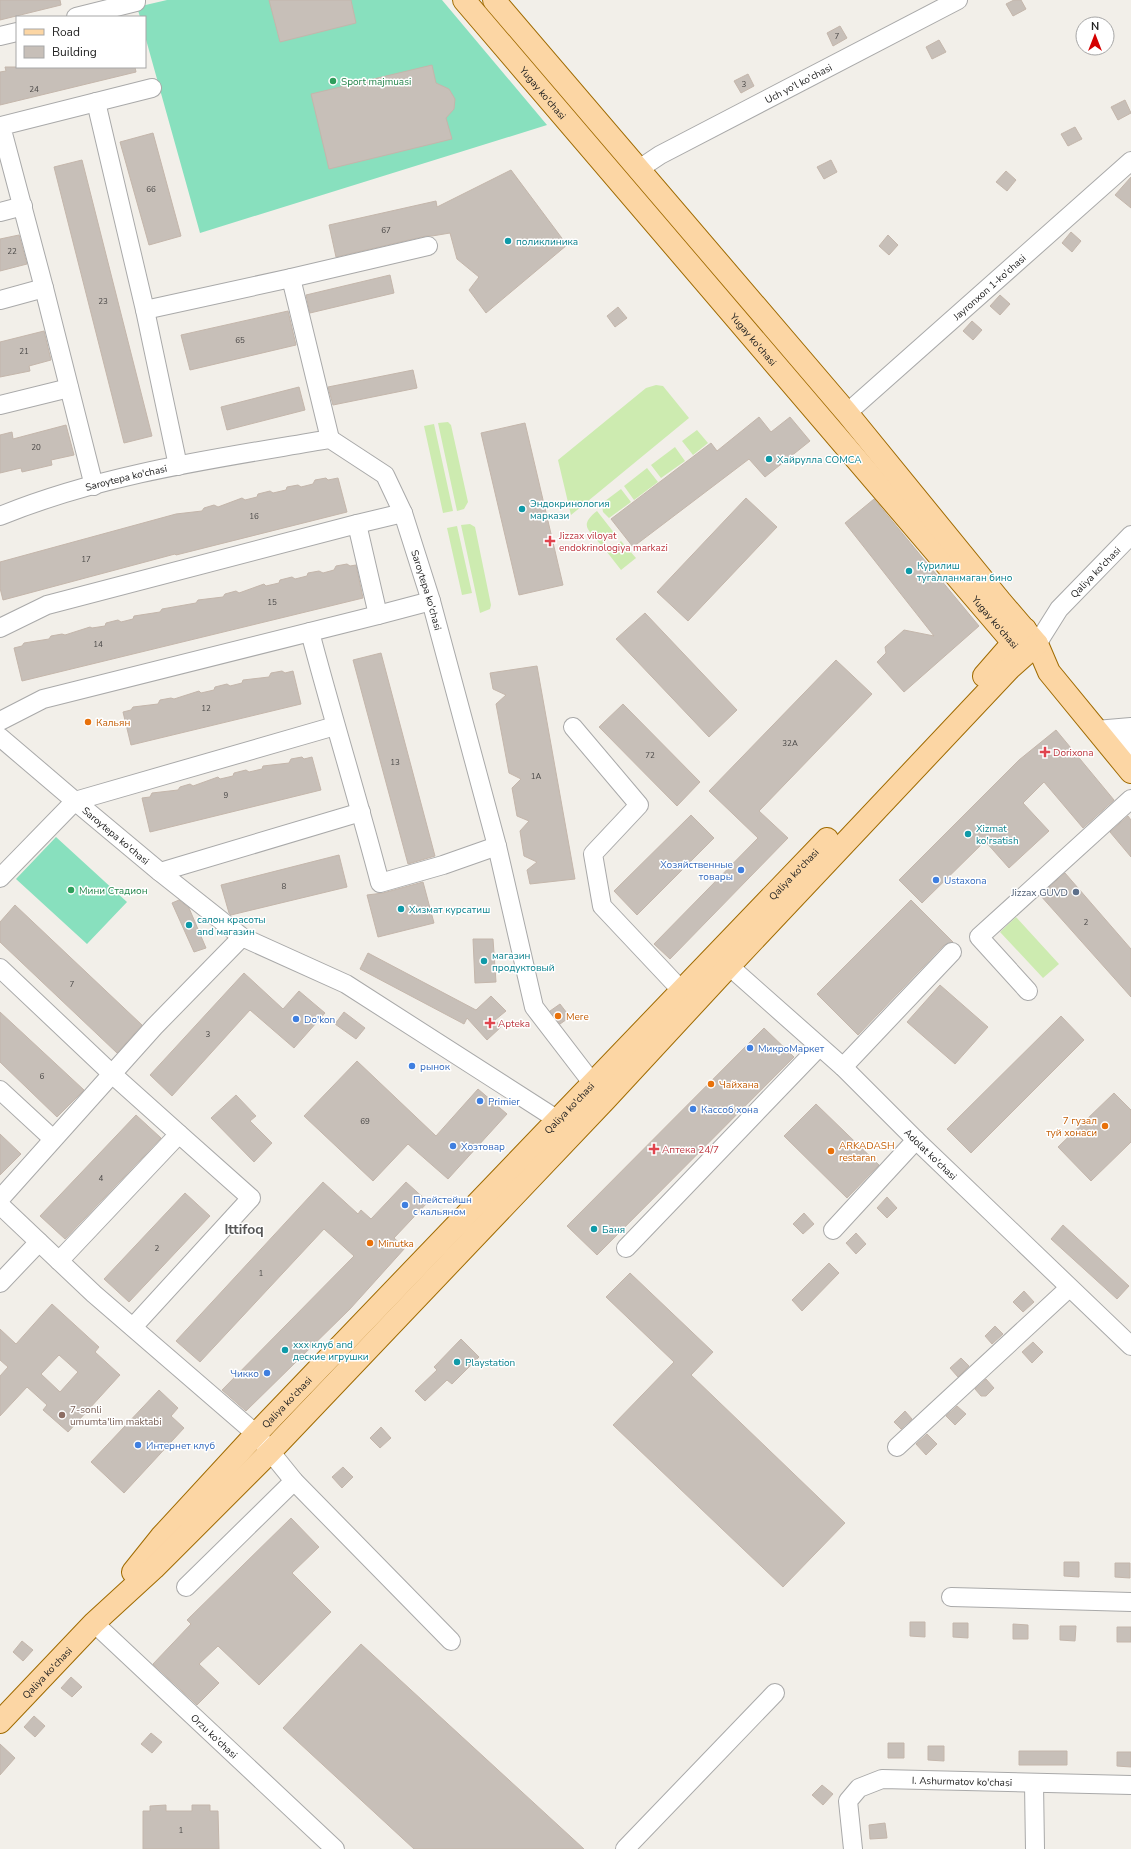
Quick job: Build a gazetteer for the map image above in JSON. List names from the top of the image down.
{
  "streets": {
    "main road": ["Yugay ko'chasi", "Qaliya ko'chasi"],
    "street": [
      "Uch yo'l ko'chasi",
      "Jayronxon 1-ko'chasi",
      "Saroytepa ko'chasi",
      "Adolat ko'chasi",
      "Orzu ko'chasi",
      "I. Ashurmatov ko'chasi"
    ]
  },
  "crossings": [
    ["Uch yo'l ko'chasi", "Yugay ko'chasi"],
    ["Yugay ko'chasi", "Jayronxon 1-ko'chasi"],
    ["Yugay ko'chasi", "Qaliya ko'chasi"],
    ["Saroytepa ko'chasi", "Qaliya ko'chasi"],
    ["Qaliya ko'chasi", "Adolat ko'chasi"],
    ["Qaliya ko'chasi", "Orzu ko'chasi"]
  ],
  "districts": ["Ittifoq"],
  "places": {
    "other": [
      "Sport majmuasi",
      "поликлиника",
      "Хайрулла СОМСА",
      "Эндокринология маркази",
      "Курилиш тугалланмаган бино",
      "Кальян",
      "Xizmat ko'rsatish",
      "Хозяйственные товары",
      "Ustaxona",
      "Мини Стадион",
      "Jizzax GUVD",
      "Хизмат курсатиш",
      "салон красоты and магазин",
      "магазин продуктовый",
      "Mere",
      "Do'kon",
      "МикроМаркет",
      "рынок",
      "Чайхана",
      "Primier",
      "Кассоб хона",
      "7 гузал туй хонаси",
      "Хозтовар",
      "ARKADASH restaran",
      "Плейстейшн с кальяном",
      "Баня",
      "Minutka",
      "ххх клуб and деские игрушки",
      "Playstation",
      "Чикко",
      "7-sonli umumta'lim maktabi",
      "Интернет клуб"
    ],
    "health": [
      "Jizzax viloyat endokrinologiya markazi",
      "Dorixona",
      "Apteka",
      "Аптека 24/7"
    ]
  },
  "house_numbers": [
    "7",
    "3",
    "24",
    "66",
    "67",
    "22",
    "23",
    "65",
    "21",
    "20",
    "16",
    "17",
    "15",
    "14",
    "12",
    "32А",
    "72",
    "13",
    "1А",
    "9",
    "8",
    "2",
    "7",
    "3",
    "6",
    "69",
    "4",
    "2",
    "1",
    "1"
  ],
  "legend": ["Road", "Building"],
  "north": "top"
}
